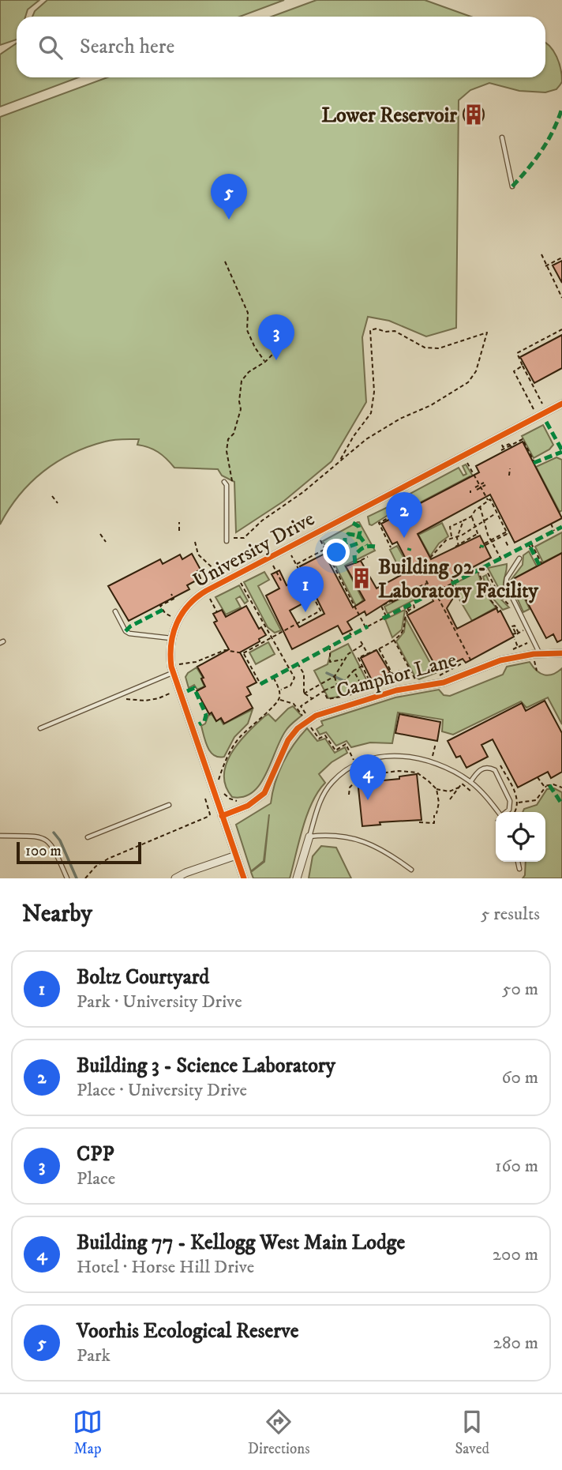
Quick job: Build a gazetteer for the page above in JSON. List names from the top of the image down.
{
  "streets": {
    "street": ["University Drive", "Camphor Lane"]
  },
  "crossings": [
    ["University Drive", "Camphor Lane"]
  ],
  "places": {
    "building": ["Lower Reservoir", "Building 92 - Laboratory Facility"]
  },
  "scale_bar": "100 m",
  "page": {
    "search": "Search here",
    "pins": [
      "5",
      "3",
      "2",
      "1",
      "4"
    ],
    "scale": "100 m",
    "heading": ["Nearby", "5 results"],
    "list": [
      {
        "mark": "1",
        "name": "Boltz Courtyard",
        "note": "Park · University Drive",
        "value": "50 m"
      },
      {
        "mark": "2",
        "name": "Building 3 - Science Laboratory",
        "note": "Place · University Drive",
        "value": "60 m"
      },
      {
        "mark": "3",
        "name": "CPP",
        "note": "Place",
        "value": "160 m"
      },
      {
        "mark": "4",
        "name": "Building 77 - Kellogg West Main Lodge",
        "note": "Hotel · Horse Hill Drive",
        "value": "200 m"
      },
      {
        "mark": "5",
        "name": "Voorhis Ecological Reserve",
        "note": "Park",
        "value": "280 m"
      }
    ],
    "nav": ["Map", "Directions", "Saved"]
  }
}
